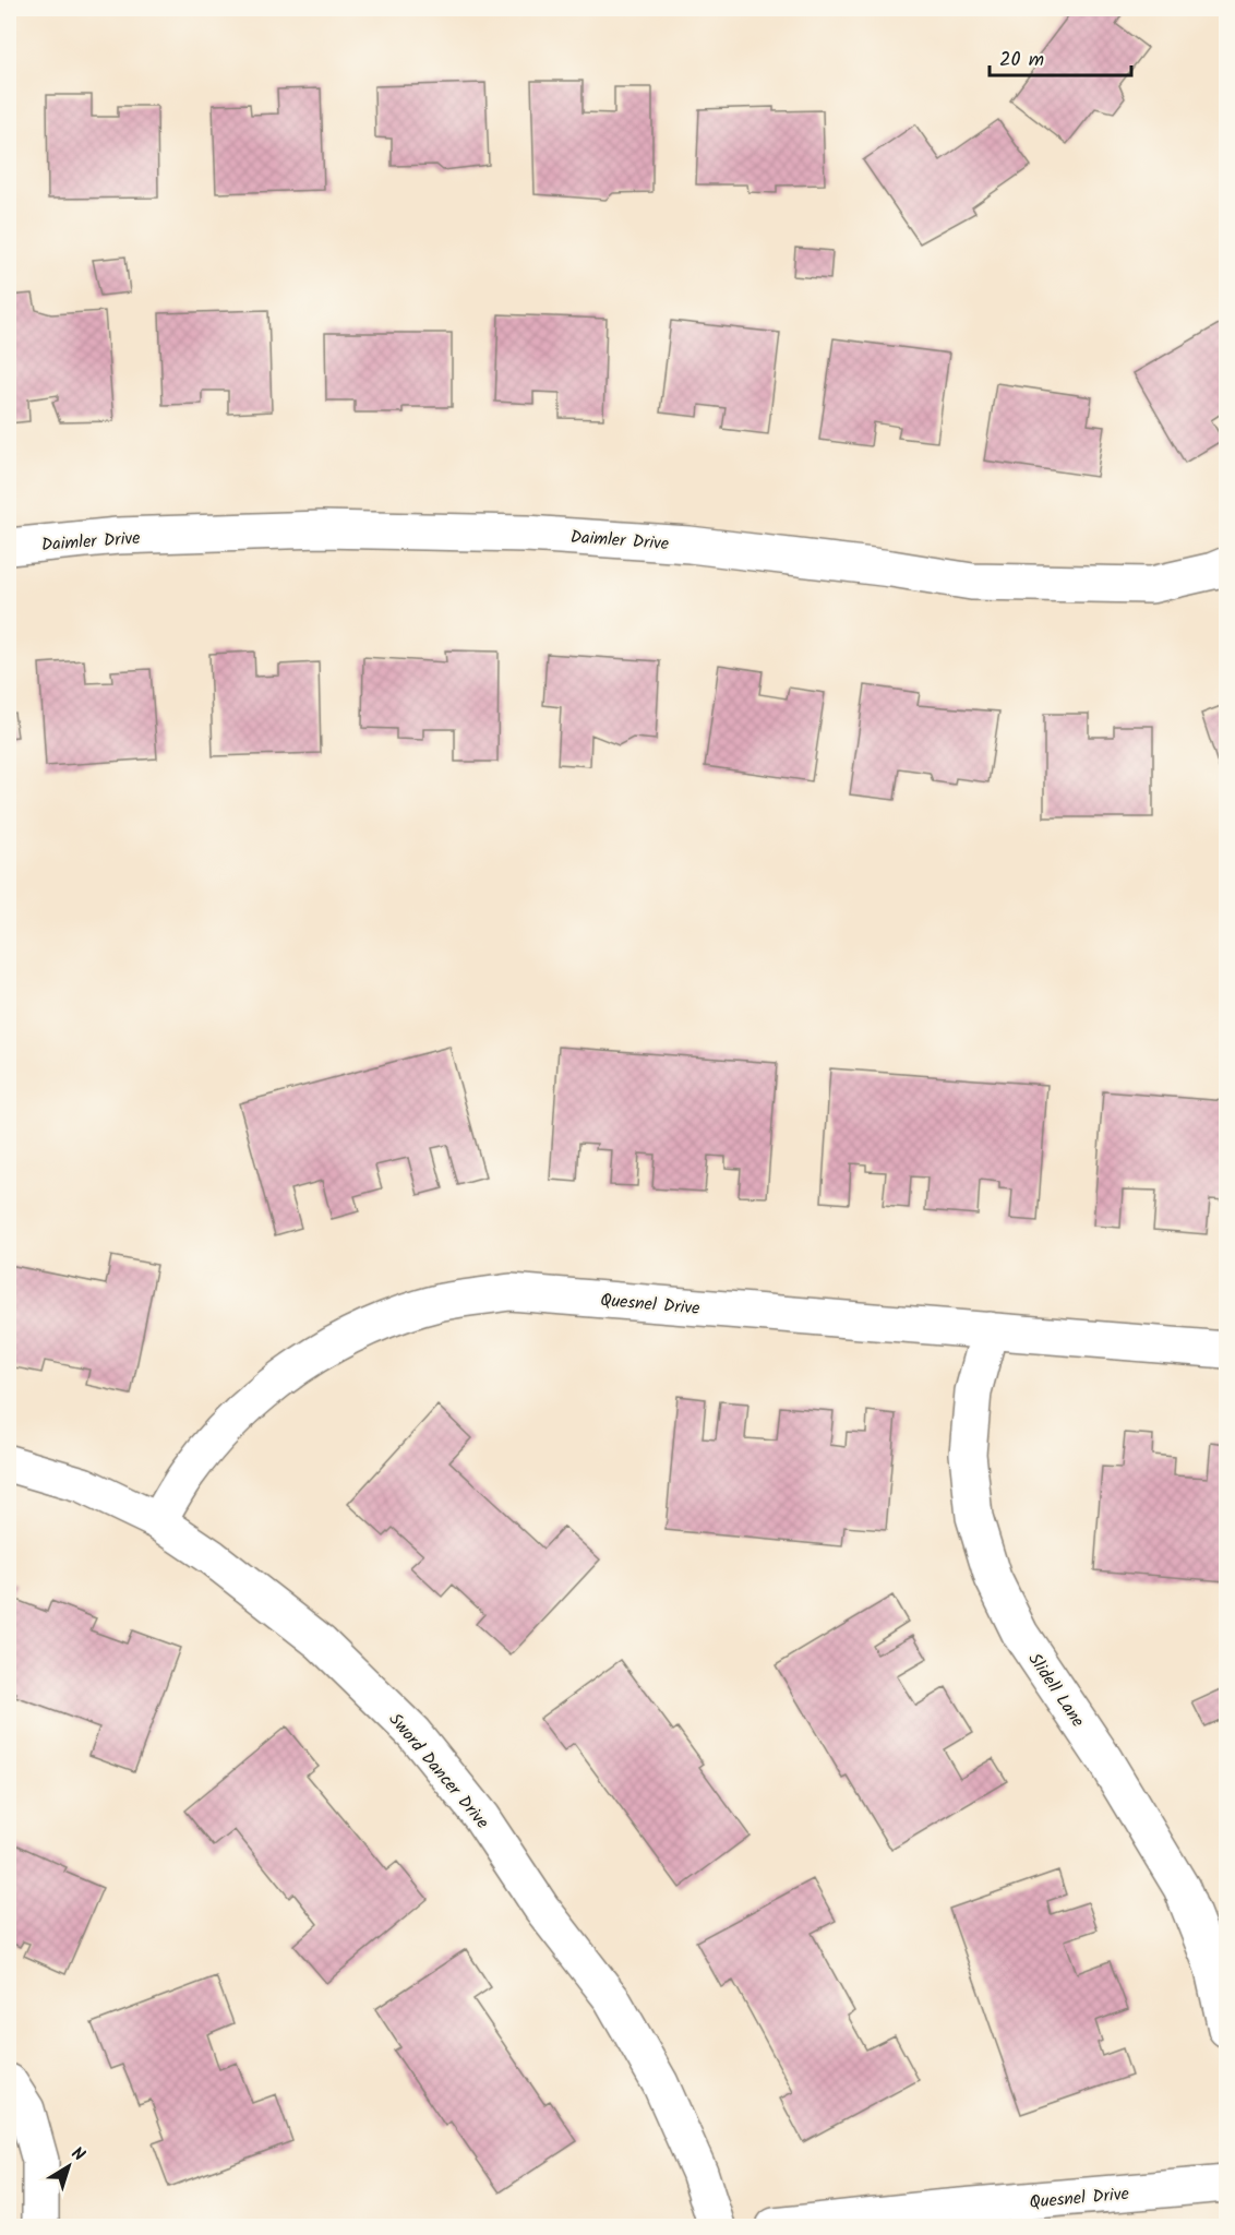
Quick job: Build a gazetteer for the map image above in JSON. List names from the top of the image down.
{
  "streets": {
    "street": [
      "Daimler Drive",
      "Quesnel Drive",
      "Slidell Lane",
      "Sword Dancer Drive"
    ]
  },
  "crossings": [
    ["Quesnel Drive", "Slidell Lane"],
    ["Quesnel Drive", "Sword Dancer Drive"]
  ],
  "scale_bar": "20 m",
  "north": "top right"
}
